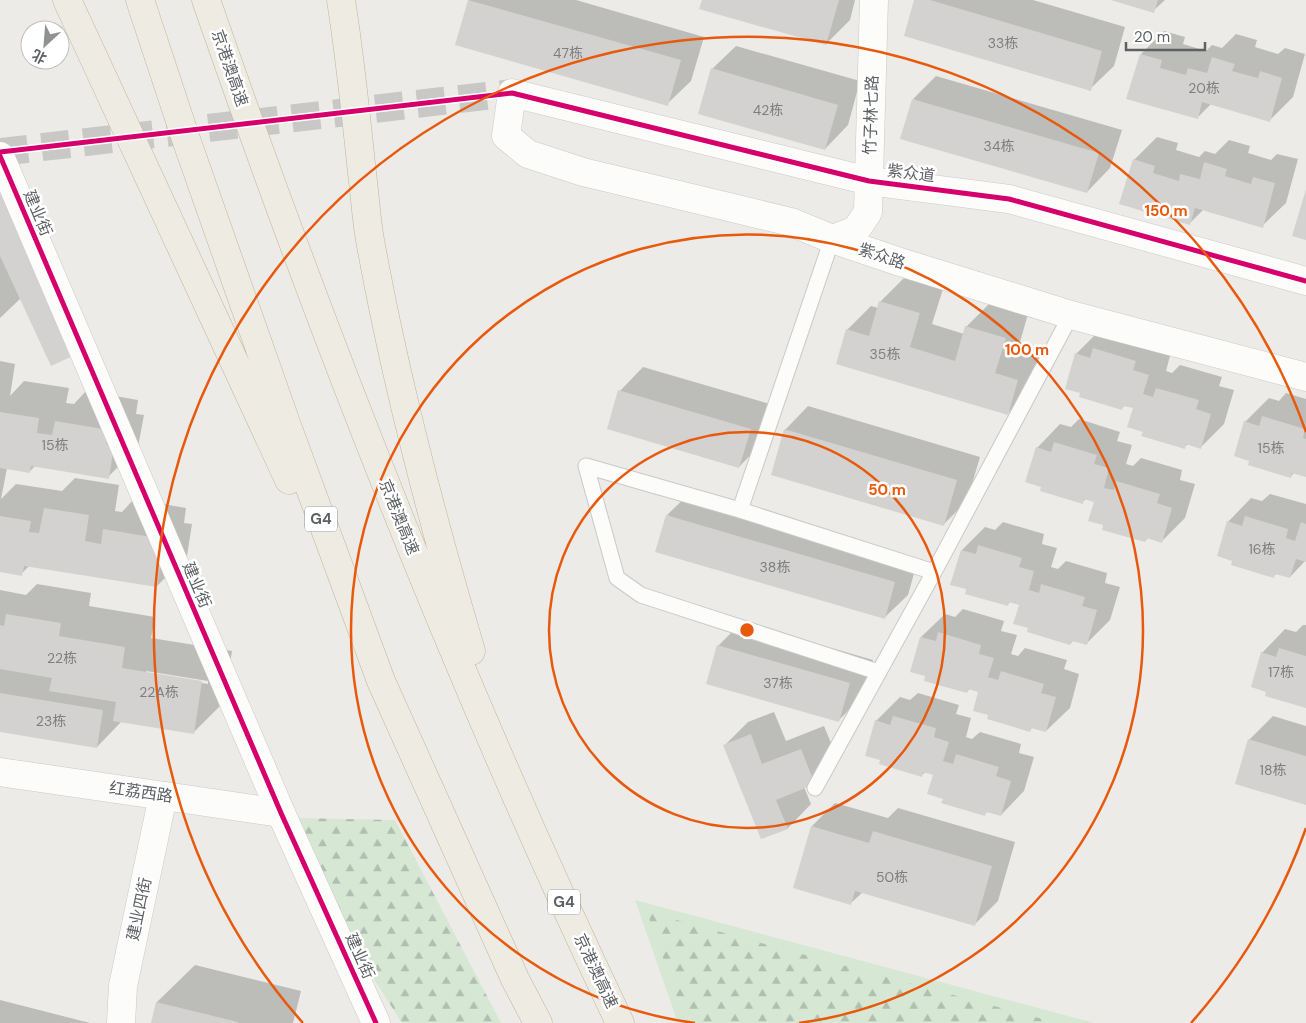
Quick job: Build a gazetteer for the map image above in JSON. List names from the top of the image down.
{
  "streets": {
    "highway": ["京港澳高速", "G4"],
    "street": [
      "竹子林七路",
      "紫众道",
      "建业街",
      "紫众路",
      "红荔西路",
      "建业四街"
    ]
  },
  "crossings": [
    ["竹子林七路", "紫众道"],
    ["竹子林七路", "紫众路"],
    ["紫众道", "紫众路"],
    ["建业街", "红荔西路"],
    ["红荔西路", "建业四街"]
  ],
  "house_numbers": [
    "33栋",
    "47栋",
    "20栋",
    "42栋",
    "34栋",
    "35栋",
    "15栋",
    "15栋",
    "16栋",
    "38栋",
    "22栋",
    "17栋",
    "37栋",
    "22A栋",
    "23栋",
    "18栋",
    "50栋"
  ],
  "scale_bar": "20 m",
  "north": "bottom left",
  "rings": ["150 m", "100 m", "50 m"]
}
